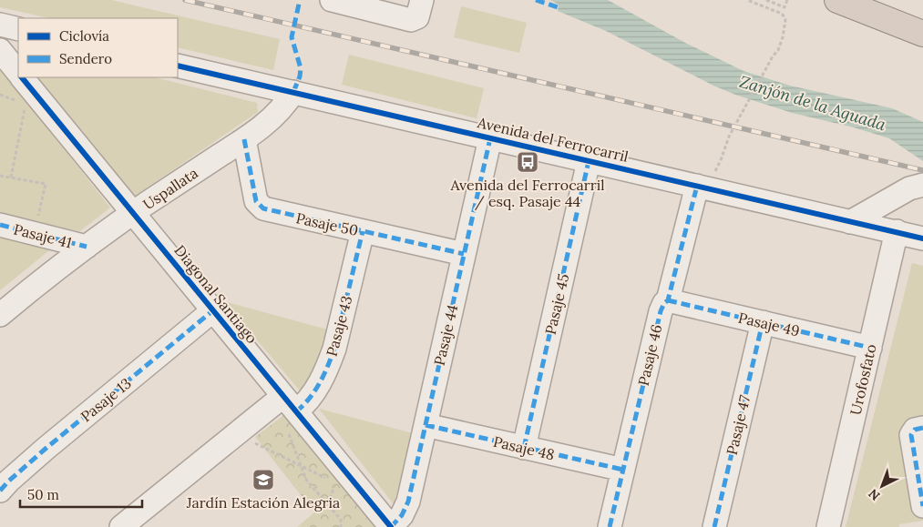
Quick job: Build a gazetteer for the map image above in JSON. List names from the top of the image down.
{
  "streets": {
    "street": [
      "Avenida del Ferrocarril",
      "Uspallata",
      "Pasaje 50",
      "Pasaje 41",
      "Diagonal Santiago",
      "Pasaje 45",
      "Pasaje 49",
      "Pasaje 43",
      "Pasaje 44",
      "Pasaje 46",
      "Urofosfato",
      "Pasaje 13",
      "Pasaje 47",
      "Pasaje 48"
    ]
  },
  "crossings": [
    ["Avenida del Ferrocarril", "Uspallata"],
    ["Avenida del Ferrocarril", "Pasaje 45"],
    ["Avenida del Ferrocarril", "Pasaje 44"],
    ["Avenida del Ferrocarril", "Pasaje 46"],
    ["Avenida del Ferrocarril", "Urofosfato"],
    ["Uspallata", "Pasaje 50"],
    ["Uspallata", "Pasaje 41"],
    ["Uspallata", "Diagonal Santiago"],
    ["Pasaje 50", "Pasaje 43"],
    ["Pasaje 50", "Pasaje 44"],
    ["Diagonal Santiago", "Pasaje 43"],
    ["Diagonal Santiago", "Pasaje 44"],
    ["Diagonal Santiago", "Pasaje 13"],
    ["Pasaje 45", "Pasaje 48"],
    ["Pasaje 49", "Pasaje 46"],
    ["Pasaje 49", "Urofosfato"],
    ["Pasaje 49", "Pasaje 47"],
    ["Pasaje 44", "Pasaje 48"],
    ["Pasaje 46", "Pasaje 48"]
  ],
  "water": ["Zanjón de la Aguada"],
  "places": {
    "bus stop": ["Avenida del Ferrocarril / esq. Pasaje 44"],
    "school or university": ["Jardín Estación Alegria"]
  },
  "legend": ["Ciclovía", "Sendero"],
  "scale_bar": "50 m",
  "north": "bottom left"
}
